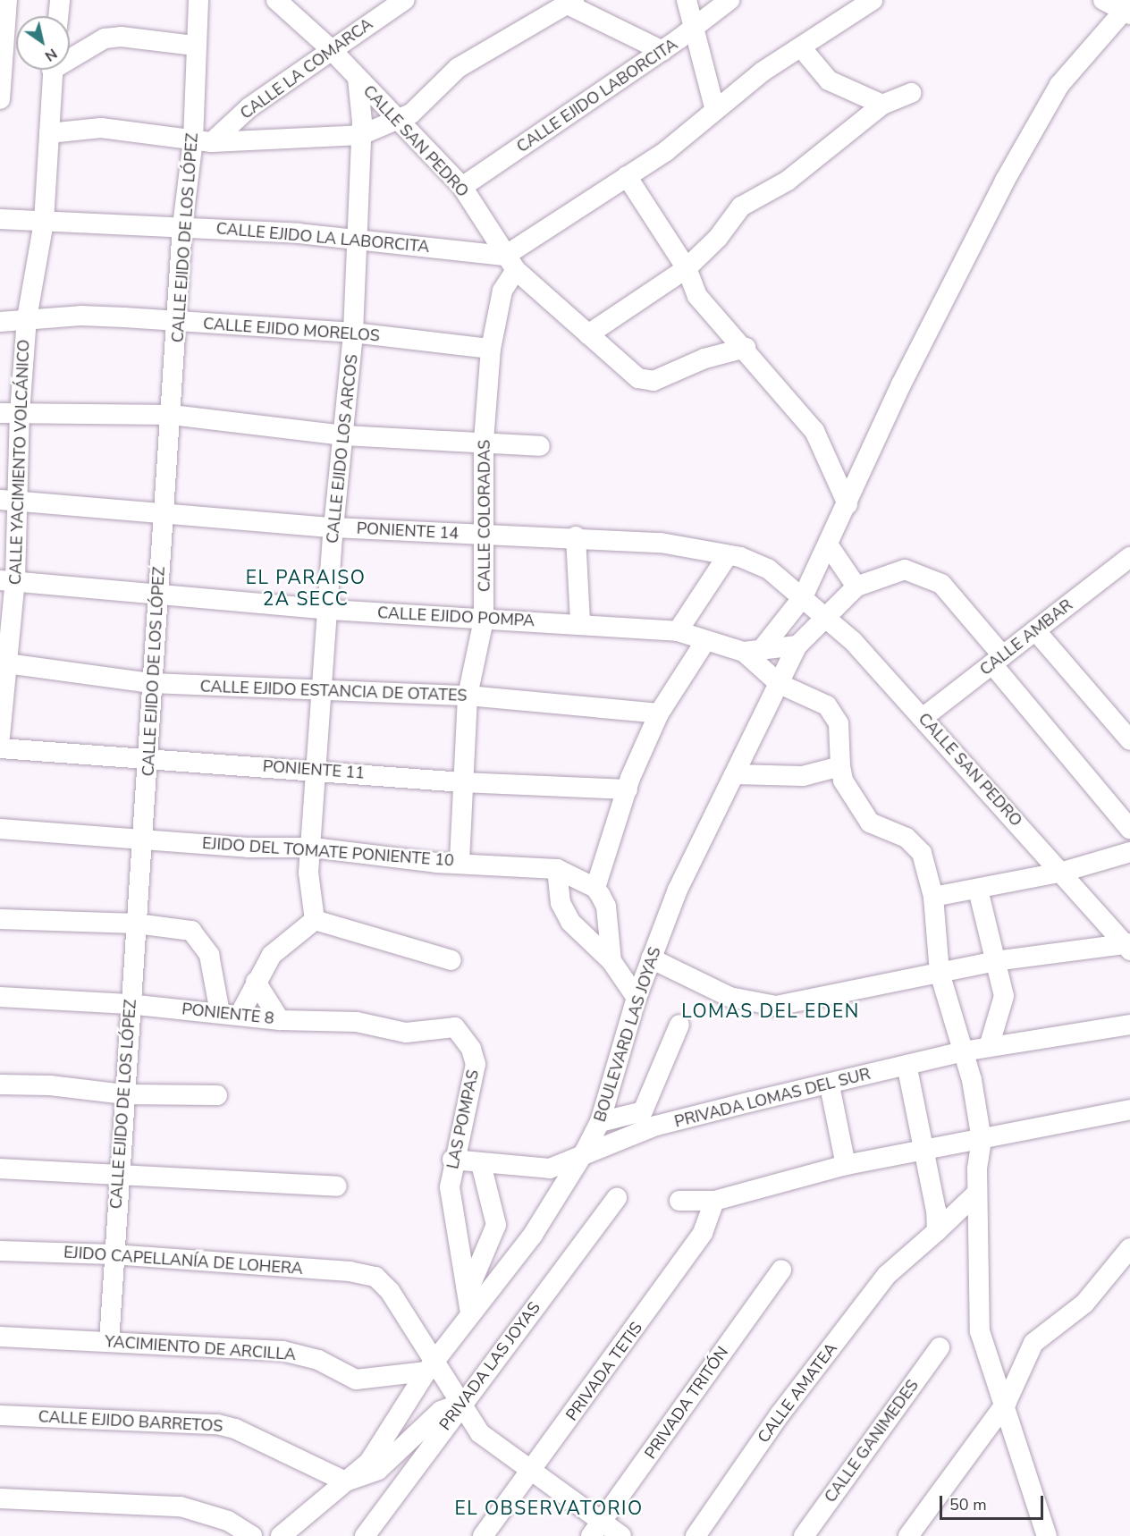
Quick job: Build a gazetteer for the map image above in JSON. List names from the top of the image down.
{
  "streets": {
    "street": [
      "CALLE LA COMARCA",
      "CALLE EJIDO LABORCITA",
      "CALLE SAN PEDRO",
      "CALLE EJIDO DE LOS LÓPEZ",
      "CALLE EJIDO LA LABORCITA",
      "CALLE EJIDO MORELOS",
      "CALLE EJIDO LOS ARCOS",
      "CALLE YACIMIENTO VOLCÁNICO",
      "CALLE COLORADAS",
      "PONIENTE 14",
      "CALLE EJIDO POMPA",
      "CALLE AMBAR",
      "CALLE EJIDO ESTANCIA DE OTATES",
      "PONIENTE 11",
      "EJIDO DEL TOMATE PONIENTE 10",
      "PONIENTE 8",
      "BOULEVARD LAS JOYAS",
      "PRIVADA LOMAS DEL SUR",
      "LAS POMPAS",
      "EJIDO CAPELLANÍA DE LOHERA",
      "YACIMIENTO DE ARCILLA",
      "PRIVADA LAS JOYAS",
      "PRIVADA TETIS",
      "CALLE AMATEA",
      "PRIVADA TRITÓN",
      "CALLE EJIDO BARRETOS",
      "CALLE GANIMEDES"
    ]
  },
  "crossings": [
    ["CALLE LA COMARCA", "CALLE SAN PEDRO"],
    ["CALLE LA COMARCA", "CALLE EJIDO DE LOS LÓPEZ"],
    ["CALLE EJIDO LABORCITA", "CALLE SAN PEDRO"],
    ["CALLE SAN PEDRO", "CALLE EJIDO LA LABORCITA"],
    ["CALLE SAN PEDRO", "CALLE EJIDO LOS ARCOS"],
    ["CALLE SAN PEDRO", "CALLE COLORADAS"],
    ["CALLE SAN PEDRO", "PONIENTE 14"],
    ["CALLE SAN PEDRO", "CALLE AMBAR"],
    ["CALLE EJIDO DE LOS LÓPEZ", "CALLE EJIDO LA LABORCITA"],
    ["CALLE EJIDO DE LOS LÓPEZ", "CALLE EJIDO MORELOS"],
    ["CALLE EJIDO DE LOS LÓPEZ", "PONIENTE 14"],
    ["CALLE EJIDO DE LOS LÓPEZ", "CALLE EJIDO POMPA"],
    ["CALLE EJIDO DE LOS LÓPEZ", "CALLE EJIDO ESTANCIA DE OTATES"],
    ["CALLE EJIDO DE LOS LÓPEZ", "PONIENTE 11"],
    ["CALLE EJIDO DE LOS LÓPEZ", "EJIDO DEL TOMATE PONIENTE 10"],
    ["CALLE EJIDO DE LOS LÓPEZ", "PONIENTE 8"],
    ["CALLE EJIDO DE LOS LÓPEZ", "EJIDO CAPELLANÍA DE LOHERA"],
    ["CALLE EJIDO DE LOS LÓPEZ", "YACIMIENTO DE ARCILLA"],
    ["CALLE EJIDO LA LABORCITA", "CALLE EJIDO LOS ARCOS"],
    ["CALLE EJIDO LA LABORCITA", "CALLE YACIMIENTO VOLCÁNICO"],
    ["CALLE EJIDO LA LABORCITA", "CALLE COLORADAS"],
    ["CALLE EJIDO MORELOS", "CALLE EJIDO LOS ARCOS"],
    ["CALLE EJIDO MORELOS", "CALLE YACIMIENTO VOLCÁNICO"],
    ["CALLE EJIDO MORELOS", "CALLE COLORADAS"],
    ["CALLE EJIDO LOS ARCOS", "PONIENTE 14"],
    ["CALLE EJIDO LOS ARCOS", "CALLE EJIDO POMPA"],
    ["CALLE EJIDO LOS ARCOS", "CALLE EJIDO ESTANCIA DE OTATES"],
    ["CALLE EJIDO LOS ARCOS", "PONIENTE 11"],
    ["CALLE EJIDO LOS ARCOS", "EJIDO DEL TOMATE PONIENTE 10"],
    ["CALLE YACIMIENTO VOLCÁNICO", "PONIENTE 14"],
    ["CALLE YACIMIENTO VOLCÁNICO", "CALLE EJIDO POMPA"],
    ["CALLE YACIMIENTO VOLCÁNICO", "CALLE EJIDO ESTANCIA DE OTATES"],
    ["CALLE COLORADAS", "PONIENTE 14"],
    ["CALLE COLORADAS", "CALLE EJIDO POMPA"],
    ["CALLE COLORADAS", "CALLE EJIDO ESTANCIA DE OTATES"],
    ["CALLE COLORADAS", "PONIENTE 11"],
    ["CALLE COLORADAS", "EJIDO DEL TOMATE PONIENTE 10"],
    ["CALLE EJIDO POMPA", "BOULEVARD LAS JOYAS"],
    ["PONIENTE 8", "LAS POMPAS"],
    ["BOULEVARD LAS JOYAS", "PRIVADA LOMAS DEL SUR"],
    ["BOULEVARD LAS JOYAS", "LAS POMPAS"],
    ["BOULEVARD LAS JOYAS", "YACIMIENTO DE ARCILLA"],
    ["BOULEVARD LAS JOYAS", "CALLE EJIDO BARRETOS"],
    ["PRIVADA LOMAS DEL SUR", "LAS POMPAS"]
  ],
  "districts": ["EL PARAISO 2A SECC", "LOMAS DEL EDEN", "EL OBSERVATORIO"],
  "scale_bar": "50 m",
  "north": "bottom right"
}
